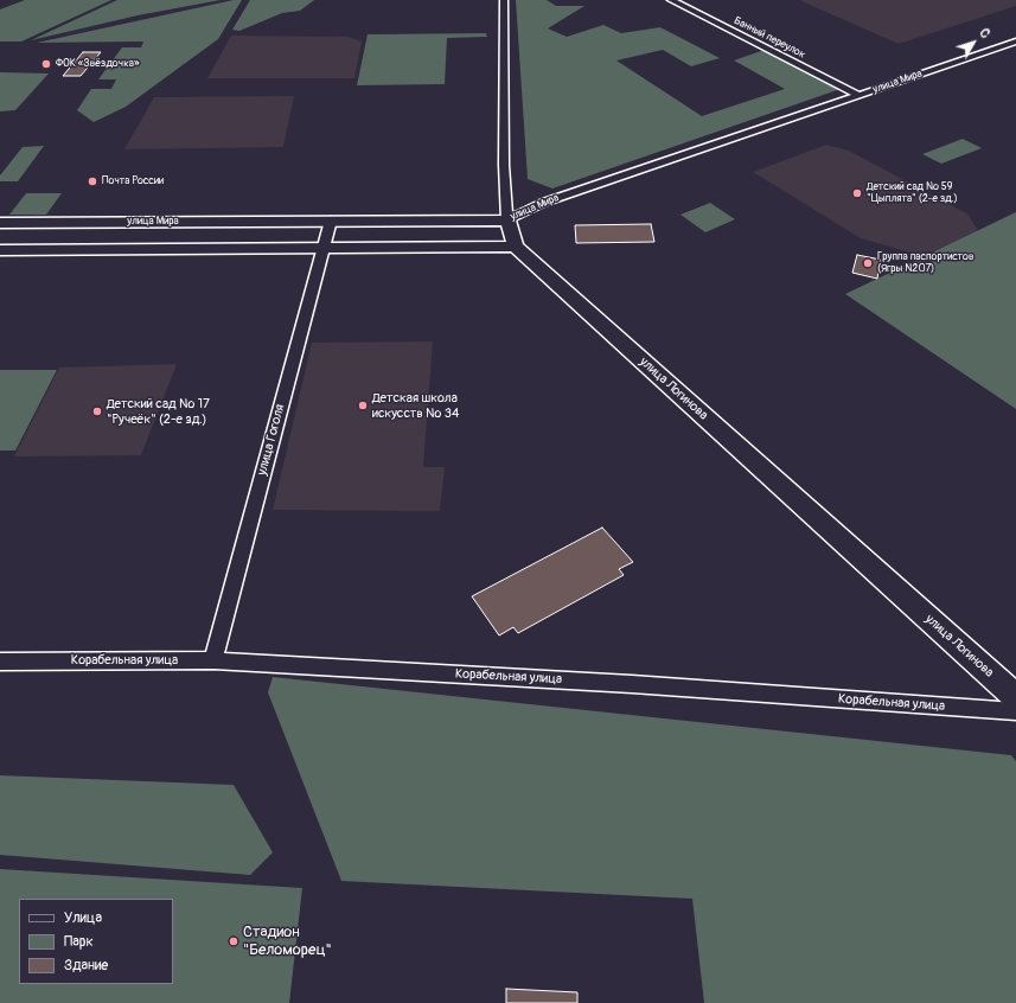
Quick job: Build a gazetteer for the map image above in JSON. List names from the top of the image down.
{
  "streets": {
    "main road": ["улица Мира", "улица Логинова"],
    "street": ["Банный переулок", "улица Гоголя", "Корабельная улица"]
  },
  "crossings": [
    ["Банный переулок", "улица Мира"],
    ["улица Мира", "улица Гоголя"],
    ["улица Гоголя", "Корабельная улица"]
  ],
  "places": [
    "ФОК «Звёздочка»",
    "Почта России",
    "Детский сад № 59 \"Цыплята\" (2-е зд.)",
    "Группа паспортистов (Ягры N207)",
    "Детская школа искусств № 34",
    "Детский сад № 17 \"Ручеёк\" (2-е зд.)",
    "Стадион \"Беломорец\""
  ],
  "legend": ["Улица", "Парк", "Здание"],
  "north": "top right"
}
